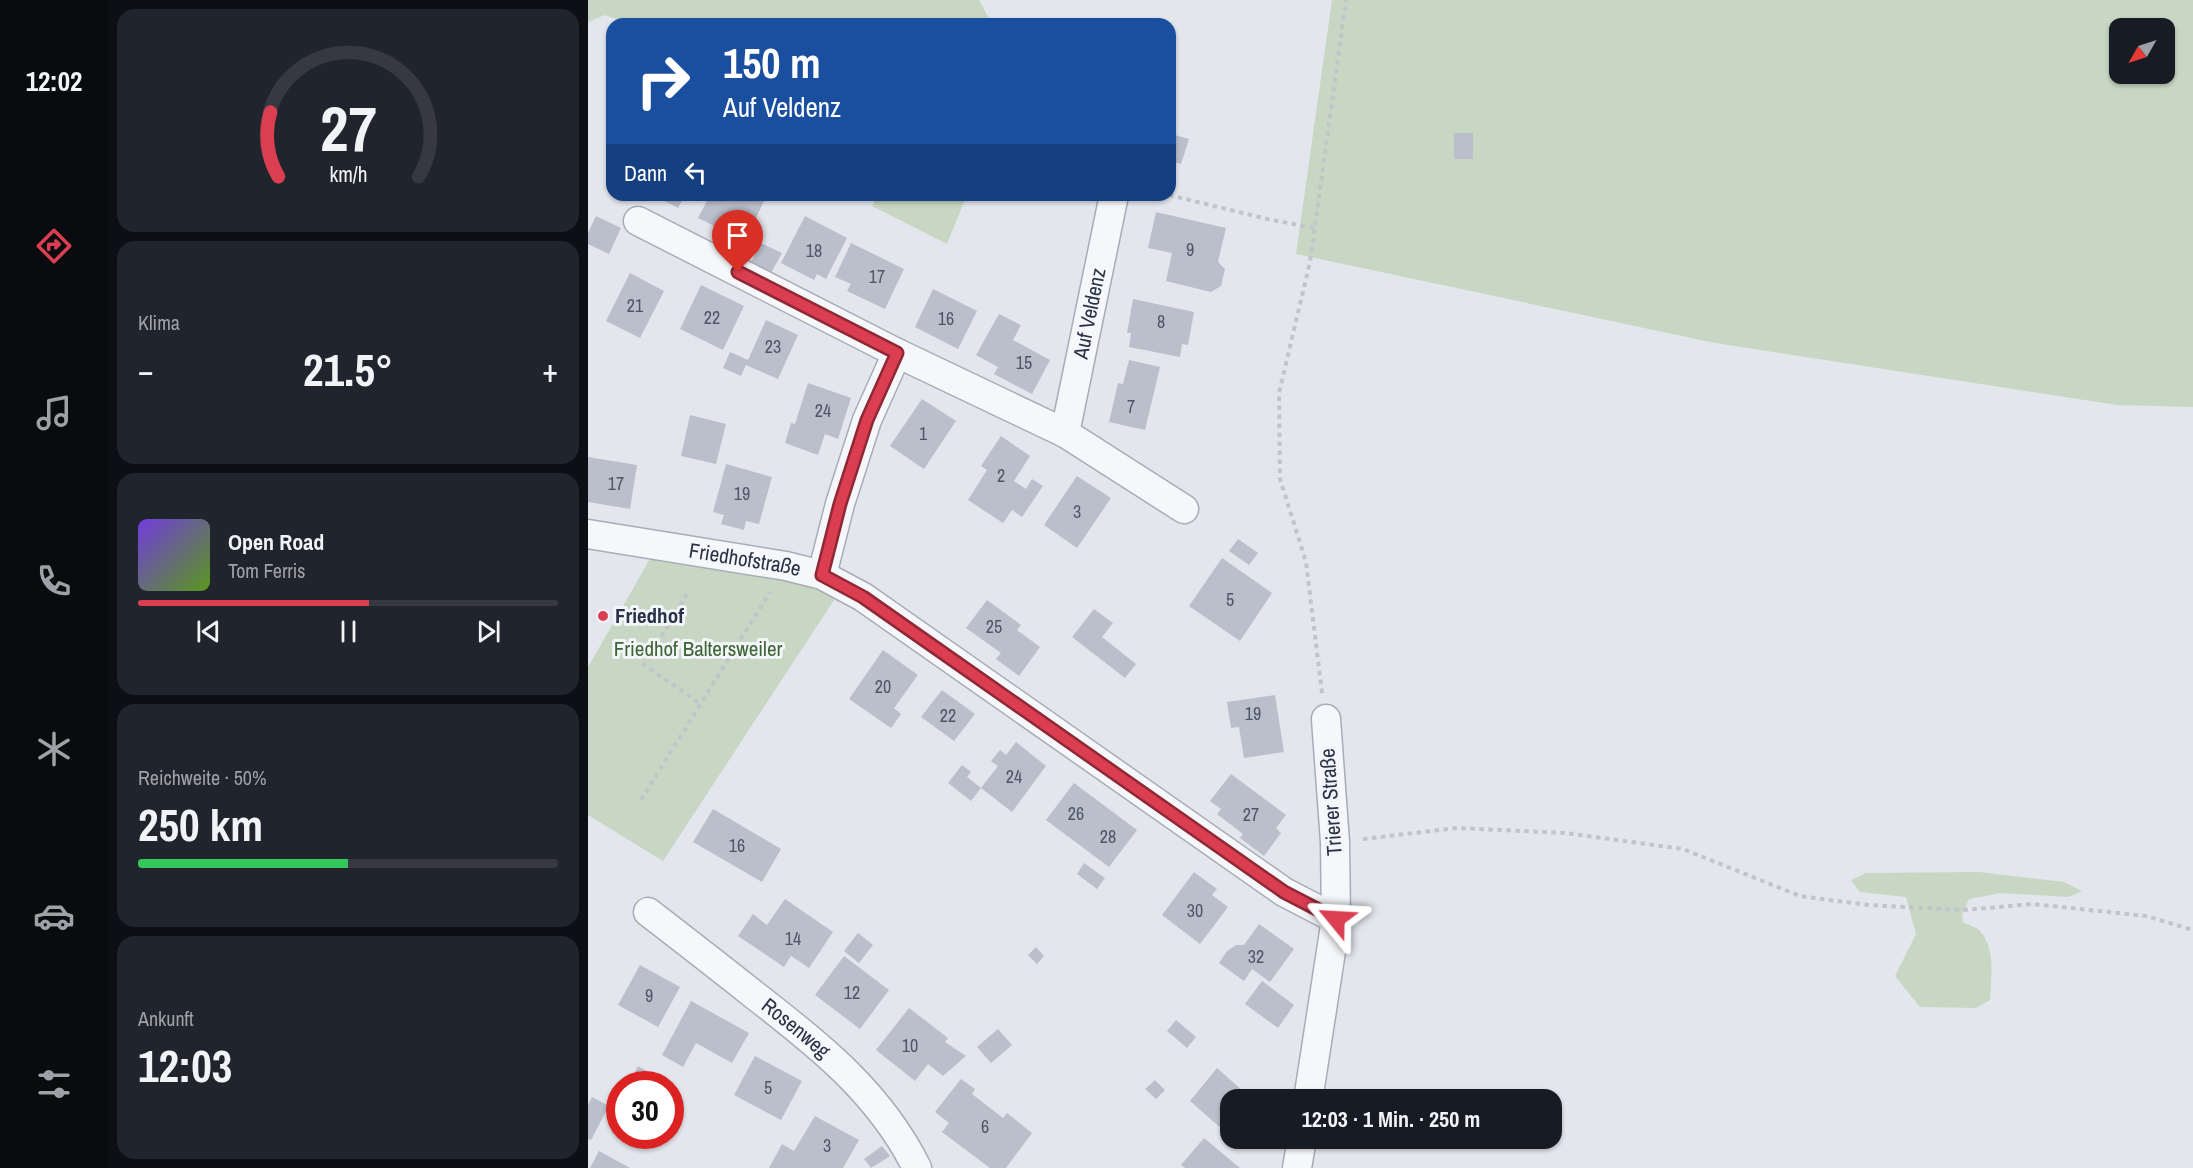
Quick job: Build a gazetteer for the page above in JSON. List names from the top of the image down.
{
  "streets": {
    "street": [
      "Auf Veldenz",
      "Friedhofstraße",
      "Trierer Straße",
      "Rosenweg"
    ]
  },
  "crossings": [
    ["Friedhofstraße", "Trierer Straße"]
  ],
  "parks": ["Friedhof Baltersweiler"],
  "places": ["Friedhof"],
  "house_numbers": [
    "9",
    "18",
    "17",
    "21",
    "22",
    "16",
    "8",
    "23",
    "15",
    "7",
    "24",
    "1",
    "2",
    "17",
    "19",
    "3",
    "5",
    "25",
    "20",
    "19",
    "22",
    "24",
    "26",
    "27",
    "28",
    "16",
    "30",
    "14",
    "32",
    "12",
    "9",
    "10",
    "5",
    "6",
    "3"
  ],
  "north": "bottom left",
  "page": {
    "tabs": "12:02",
    "turn": ["150 m", "Auf Veldenz"],
    "then": "Dann",
    "tile": [
      "Klima",
      ["Reichweite · 50%", "250 km"],
      ["Ankunft", "12:03"]
    ],
    "heat": ["−", "21.5°", "+"],
    "song": ["Open Road", "Tom Ferris"],
    "limit": "30",
    "trip": "12:03 · 1 Min. · 250 m",
    "gauge": ["27", "km/h"]
  }
}
